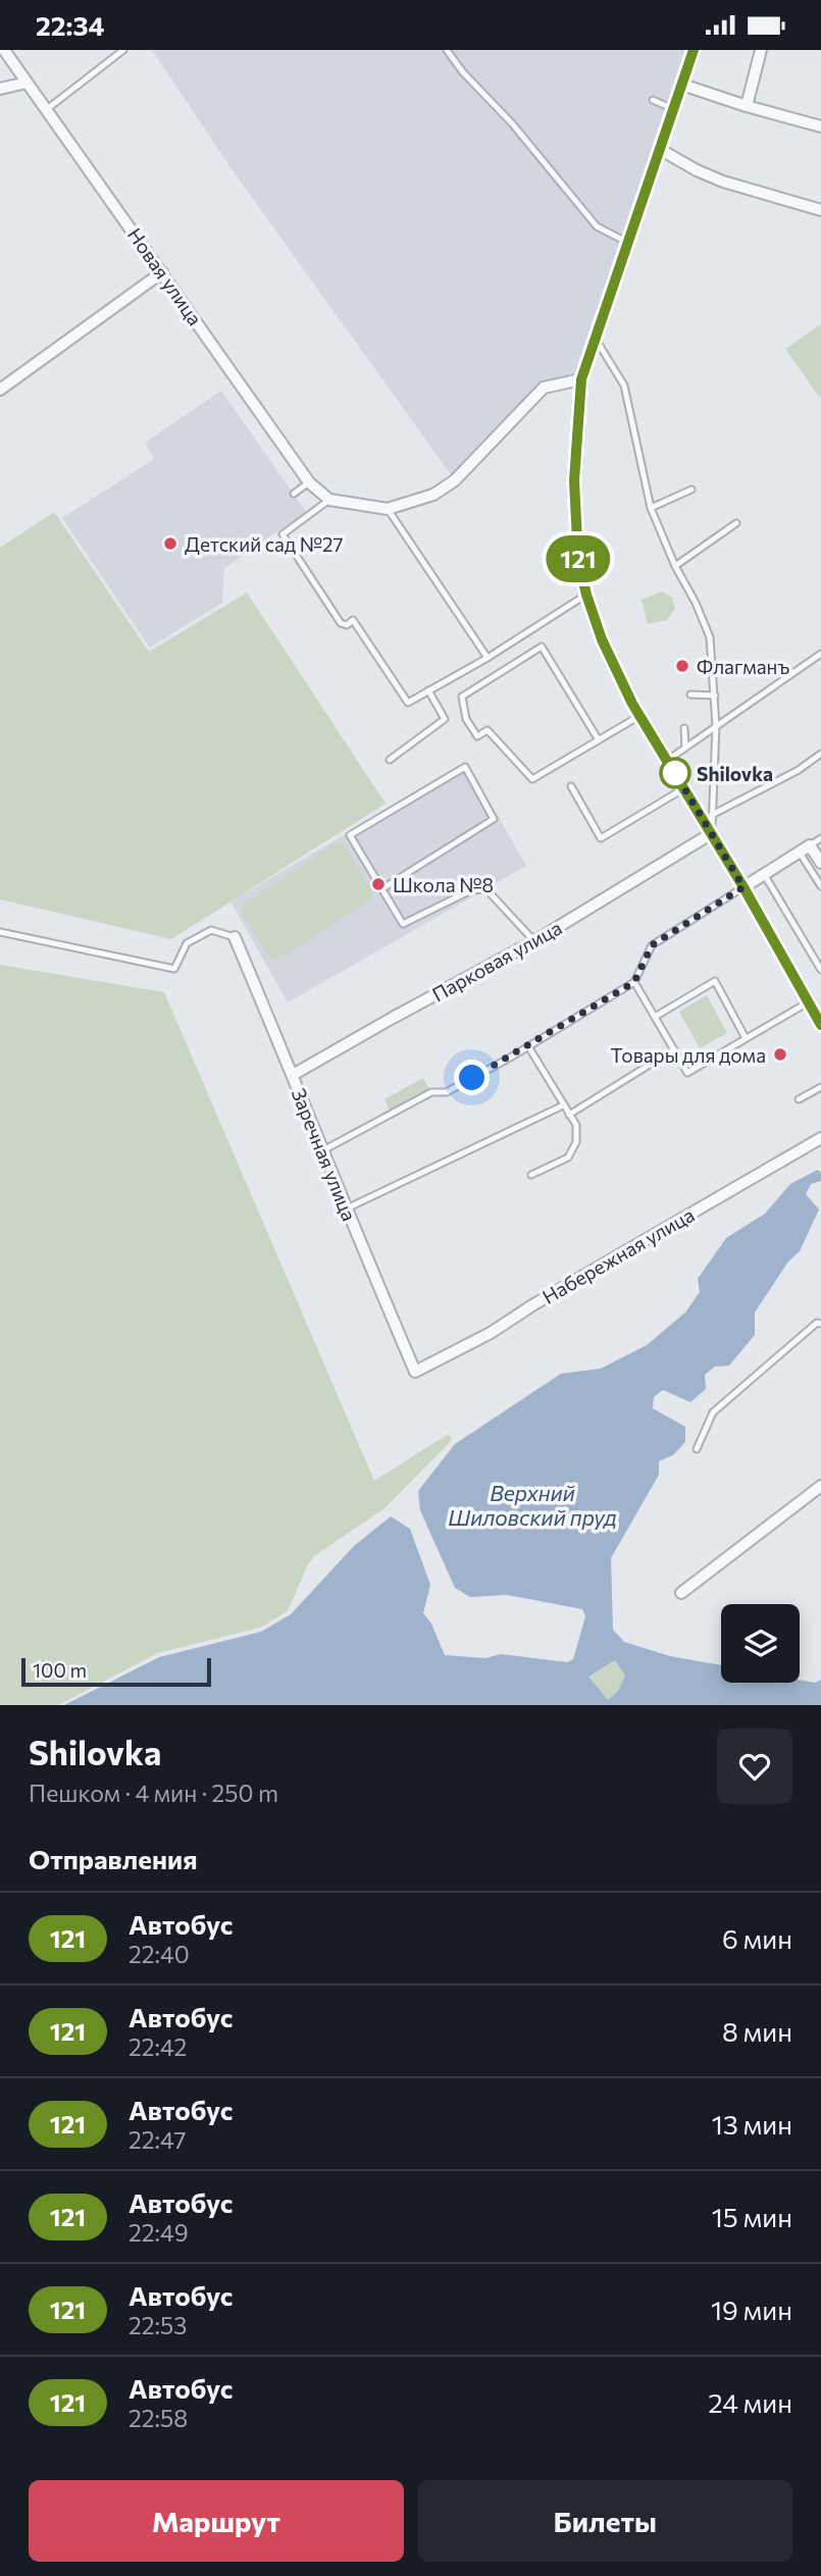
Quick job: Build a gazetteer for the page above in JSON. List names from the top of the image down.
{
  "streets": {
    "street": [
      "Новая улица",
      "Парковая улица",
      "Заречная улица",
      "Набережная улица"
    ]
  },
  "crossings": [
    ["Парковая улица", "Заречная улица"],
    ["Заречная улица", "Набережная улица"]
  ],
  "water": ["Верхний Шиловский пруд"],
  "places": [
    "Детский сад №27",
    "Флагманъ",
    "Shilovka",
    "Школа №8",
    "Товары для дома"
  ],
  "lines": ["bus line 121"],
  "scale_bar": "100 m",
  "page": {
    "status": "22:34",
    "on_map": "121",
    "scale": "100 m",
    "heading": [
      ["Shilovka", "Пешком · 4 мин · 250 m"],
      "Отправления"
    ],
    "list": [
      {
        "mark": "121",
        "name": "Автобус",
        "note": "22:40",
        "value": "6 мин"
      },
      {
        "mark": "121",
        "name": "Автобус",
        "note": "22:42",
        "value": "8 мин"
      },
      {
        "mark": "121",
        "name": "Автобус",
        "note": "22:47",
        "value": "13 мин"
      },
      {
        "mark": "121",
        "name": "Автобус",
        "note": "22:49",
        "value": "15 мин"
      },
      {
        "mark": "121",
        "name": "Автобус",
        "note": "22:53",
        "value": "19 мин"
      },
      {
        "mark": "121",
        "name": "Автобус",
        "note": "22:58",
        "value": "24 мин"
      }
    ],
    "buttons": ["Маршрут", "Билеты"]
  }
}
